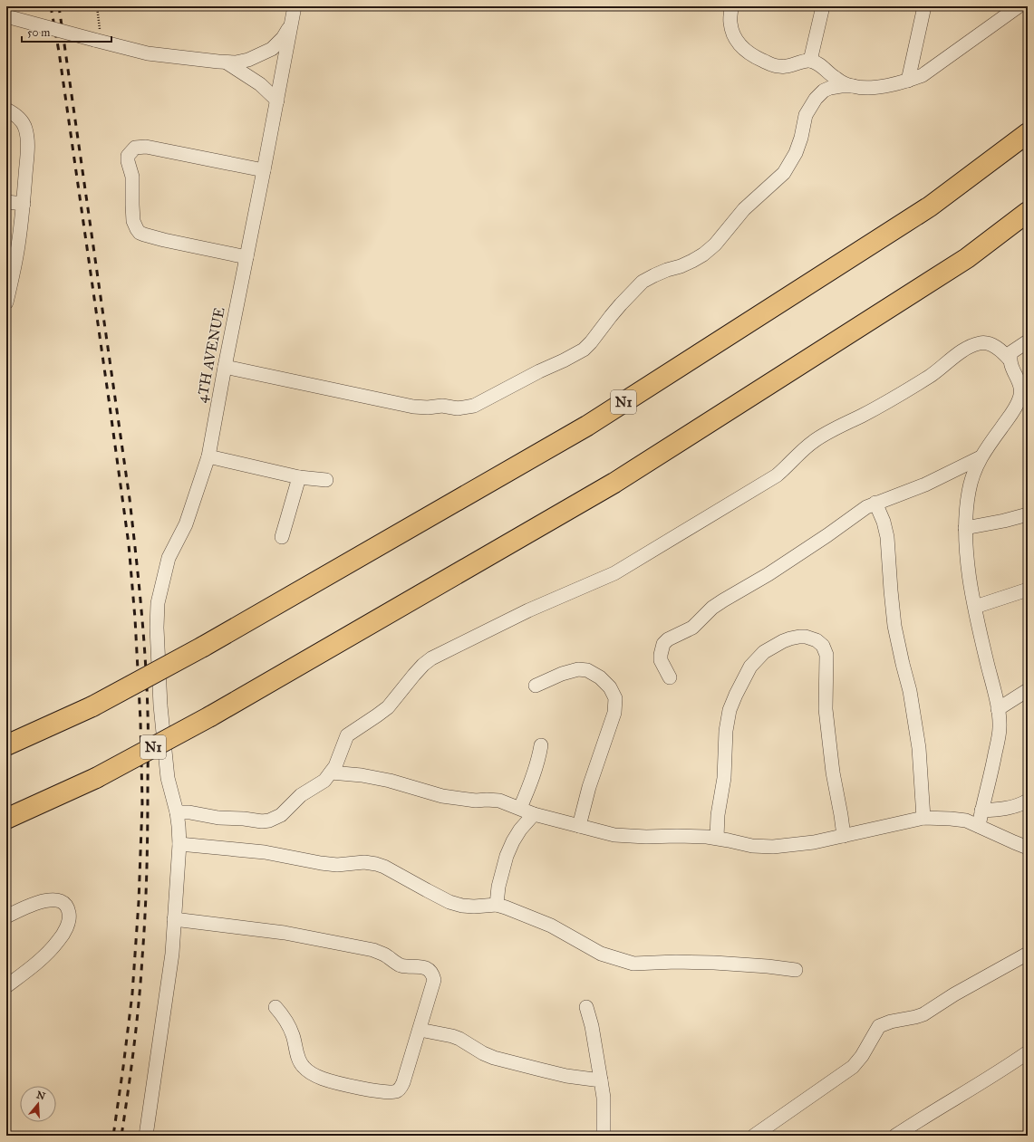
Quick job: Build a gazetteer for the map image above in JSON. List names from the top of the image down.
{
  "streets": {
    "highway": ["N1"],
    "street": ["4TH AVENUE"]
  },
  "scale_bar": "50 m",
  "north": "top"
}
